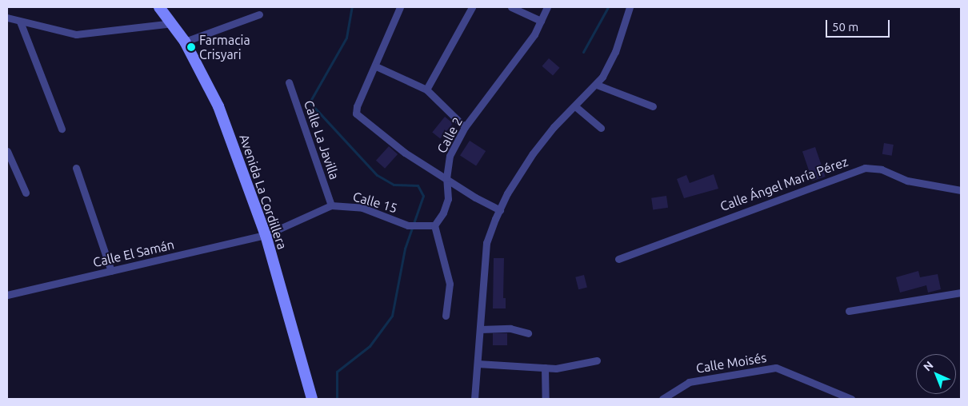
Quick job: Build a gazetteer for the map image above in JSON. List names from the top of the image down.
{
  "streets": {
    "main road": ["Avenida La Cordillera"],
    "street": [
      "Calle 2",
      "Calle La Javilla",
      "Calle Ángel María Pérez",
      "Calle 15",
      "Calle El Samán",
      "Calle Moisés"
    ]
  },
  "crossings": [
    ["Calle 2", "Calle 15"],
    ["Calle La Javilla", "Calle 15"],
    ["Avenida La Cordillera", "Calle 15"],
    ["Avenida La Cordillera", "Calle El Samán"],
    ["Calle 15", "Calle El Samán"]
  ],
  "places": ["Farmacia Crisyari"],
  "scale_bar": "50 m",
  "north": "top left"
}
